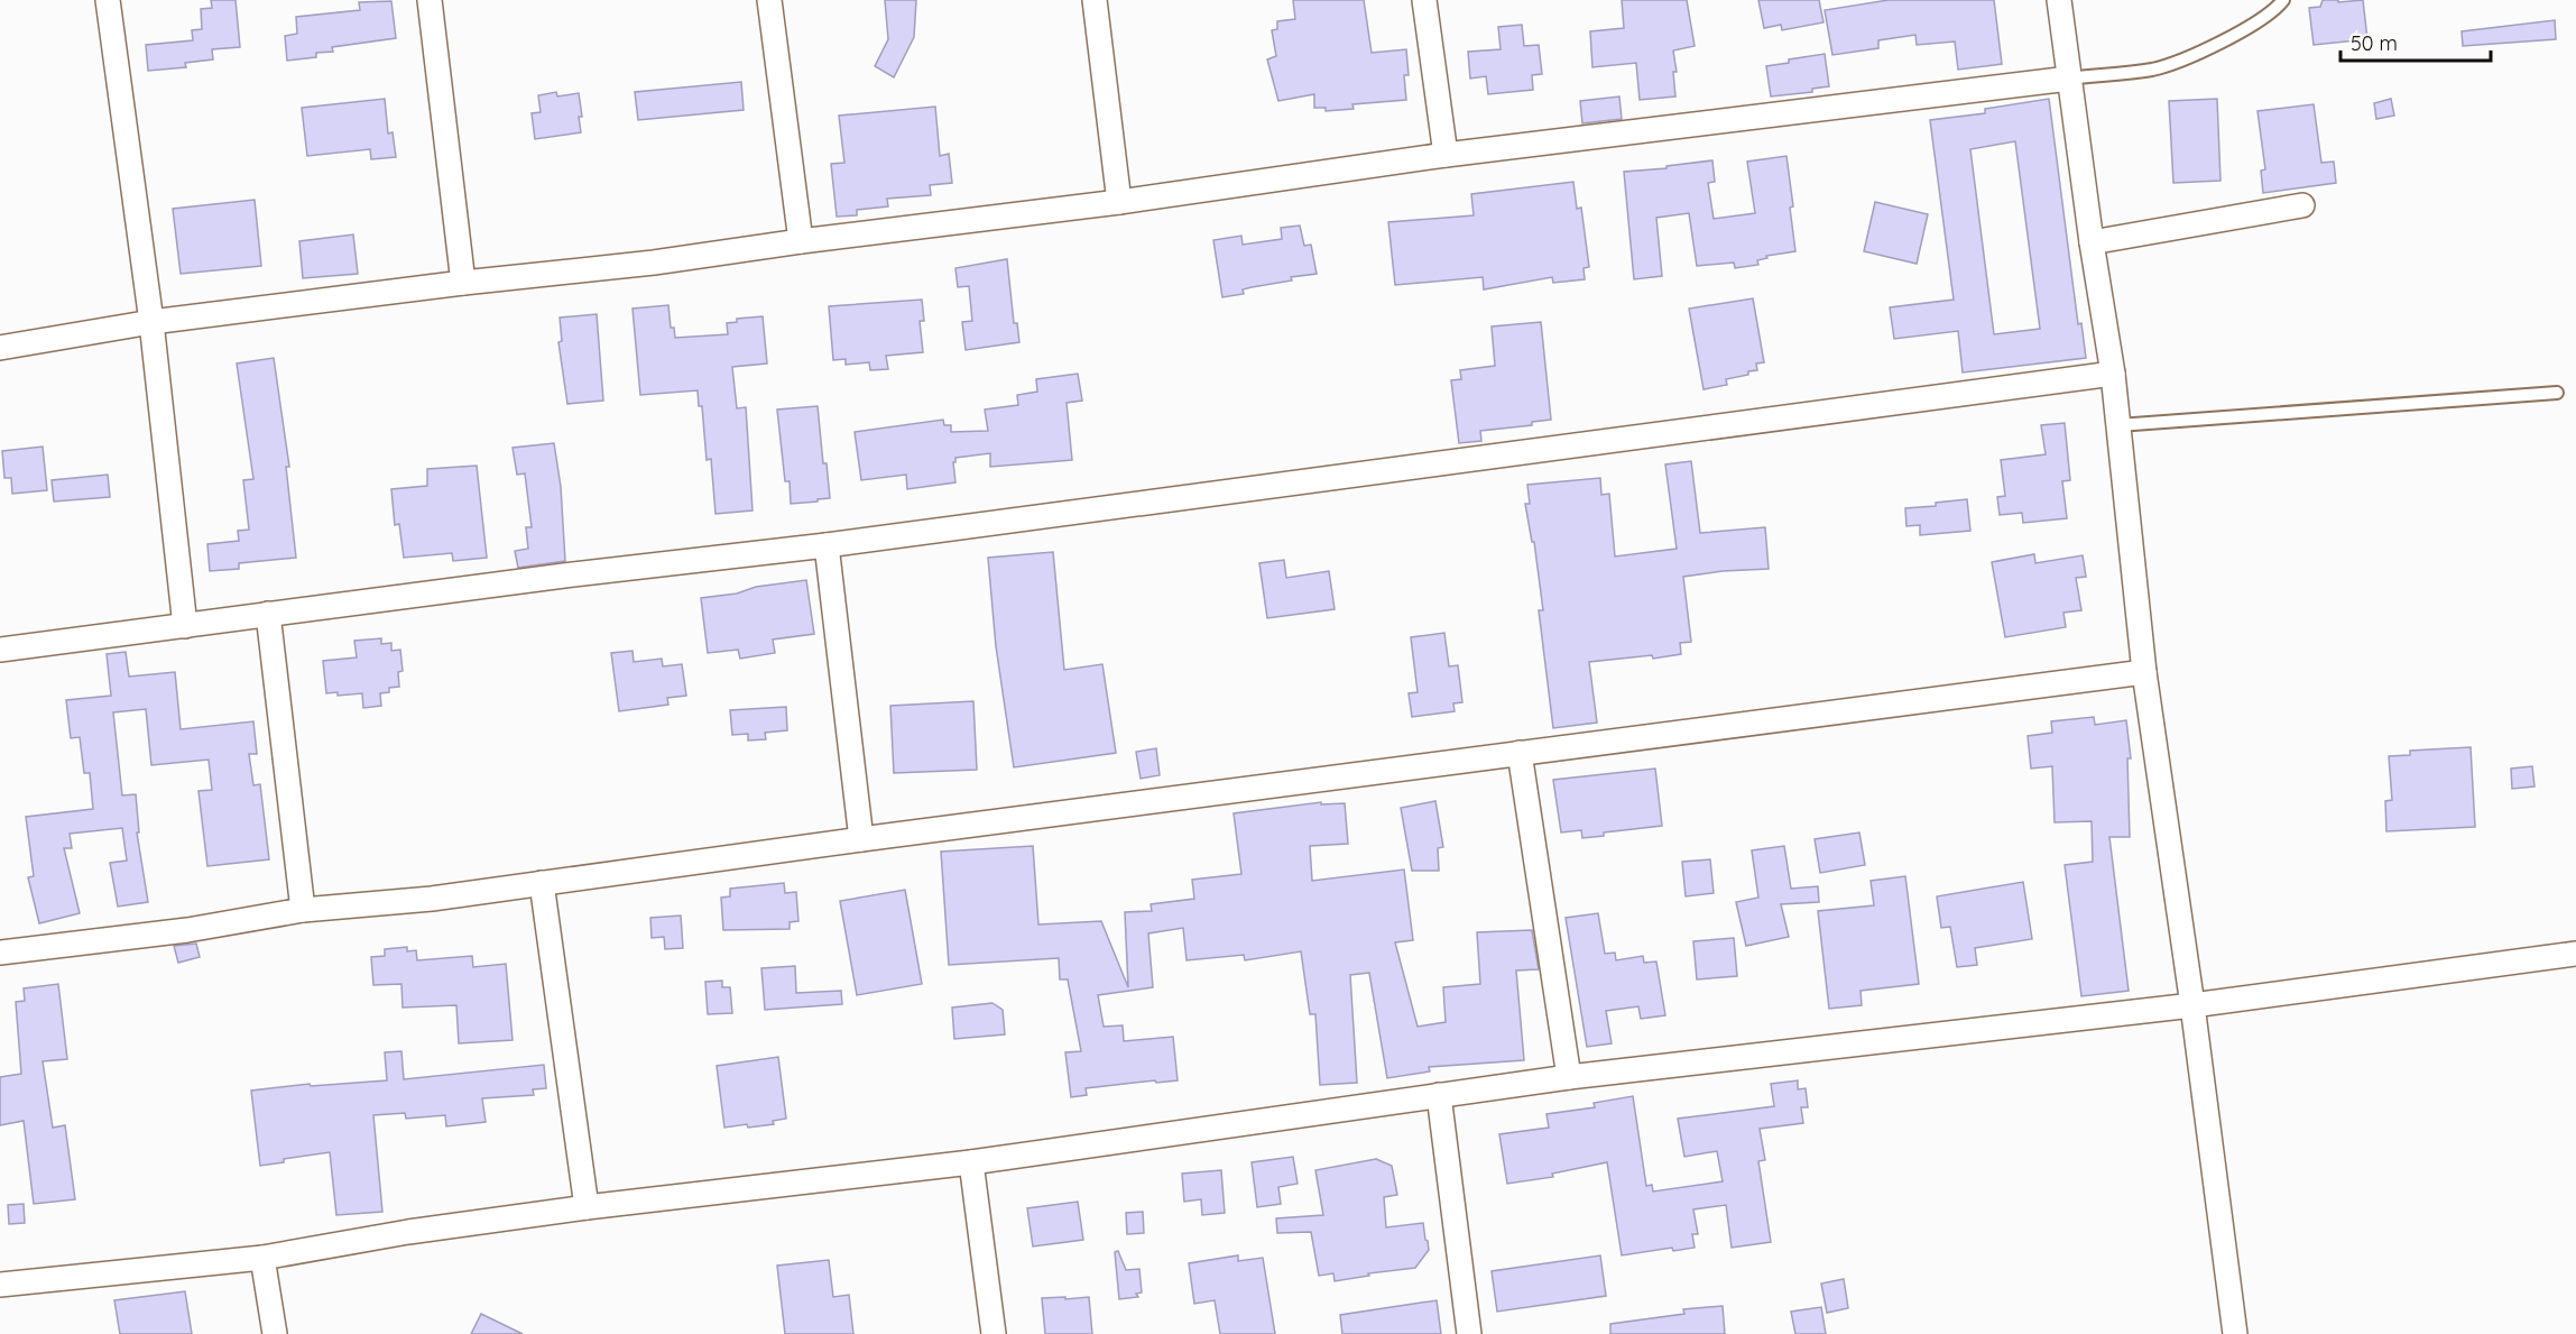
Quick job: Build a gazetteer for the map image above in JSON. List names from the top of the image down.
{
  "scale_bar": "50 m"
}
